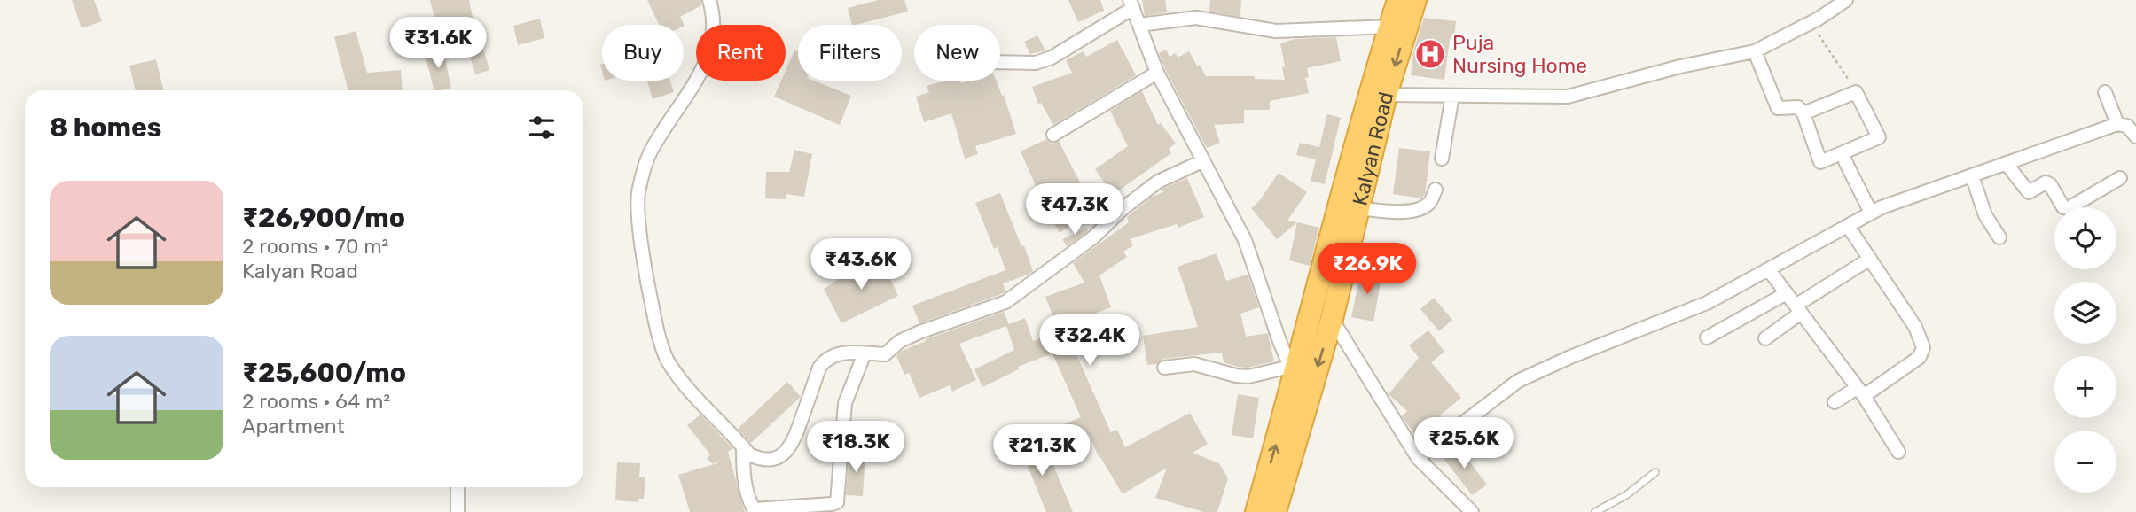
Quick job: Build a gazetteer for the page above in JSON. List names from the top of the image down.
{
  "streets": {
    "highway": ["Kalyan Road"]
  },
  "places": {
    "hospital": ["Puja Nursing Home"]
  },
  "page": {
    "price": [
      "₹31.6K",
      "₹47.3K",
      "₹43.6K",
      "₹26.9K",
      "₹32.4K",
      "₹25.6K",
      "₹18.3K",
      "₹21.3K"
    ],
    "chip": [
      "Buy",
      "Rent",
      "Filters",
      "New"
    ],
    "heading": "8 homes",
    "list": [
      {
        "name": "₹26,900/mo",
        "note": "2 rooms · 70 m² · Kalyan Road"
      },
      {
        "name": "₹25,600/mo",
        "note": "2 rooms · 64 m² · Apartment"
      }
    ],
    "map_buttons": ["+", "−"]
  }
}
